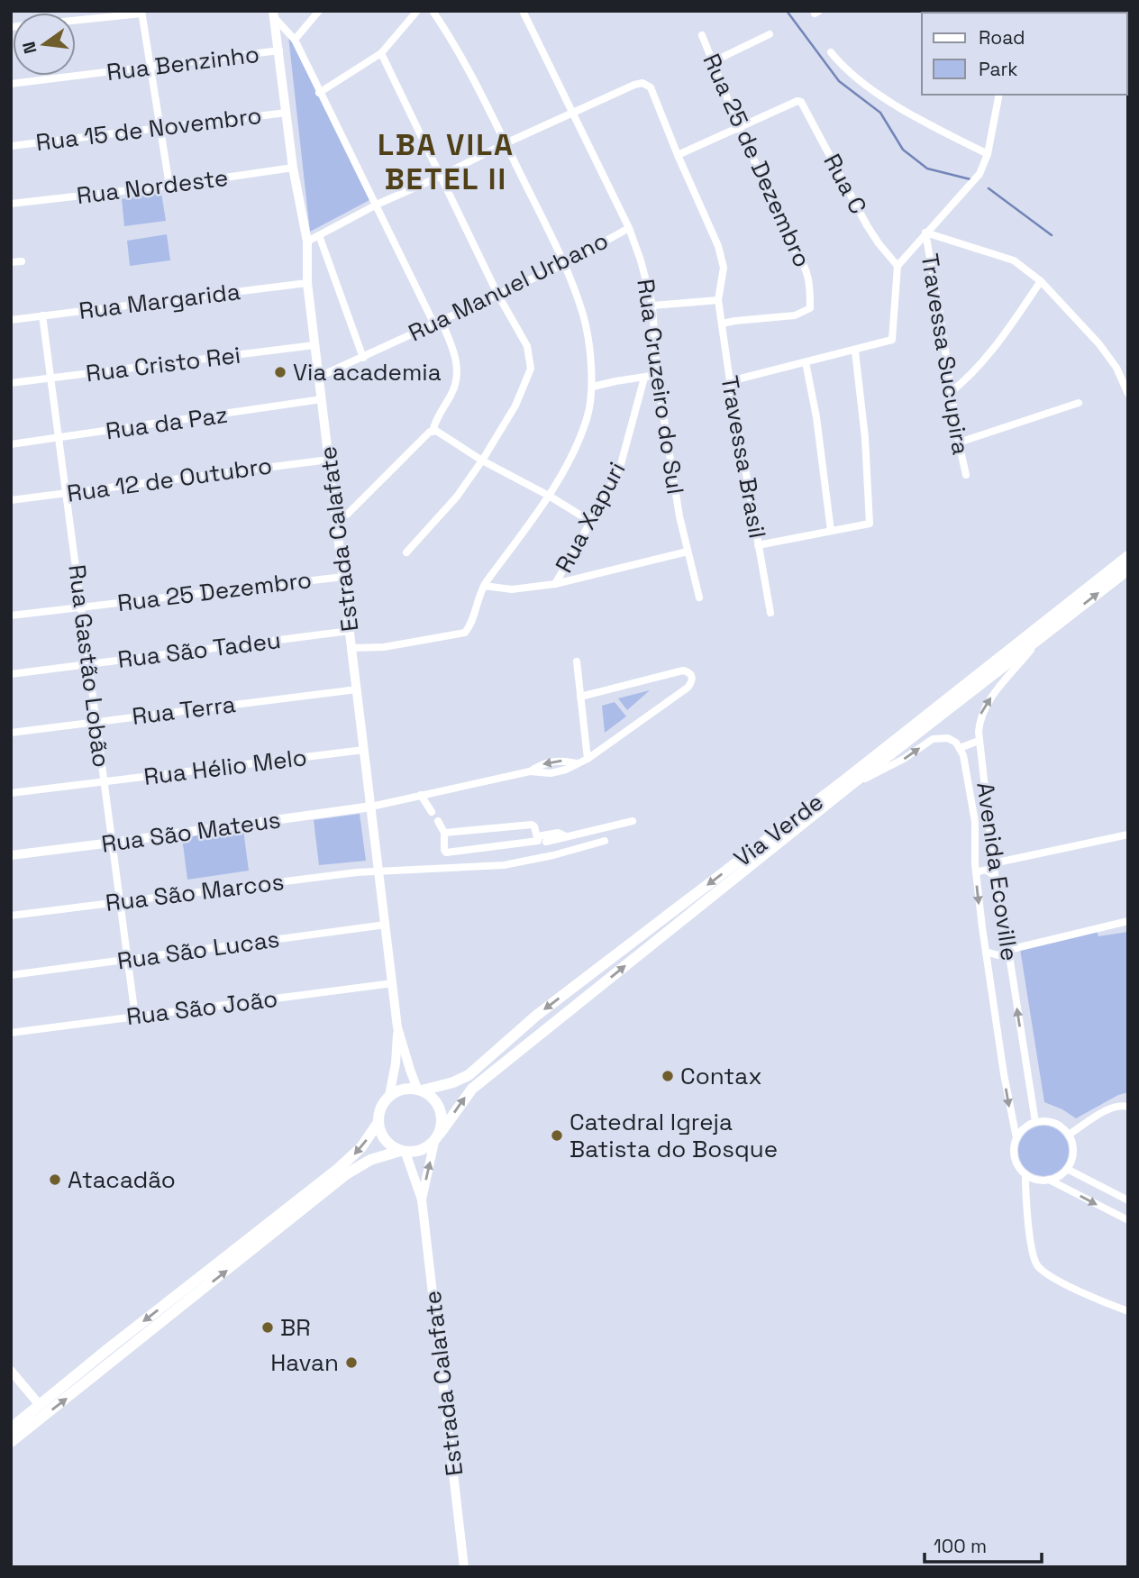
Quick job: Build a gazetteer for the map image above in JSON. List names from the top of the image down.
{
  "streets": {
    "main road": ["Via Verde"],
    "street": [
      "Rua Benzinho",
      "Rua 15 de Novembro",
      "Rua 25 de Dezembro",
      "Rua C",
      "Rua Nordeste",
      "Rua Manuel Urbano",
      "Rua Margarida",
      "Travessa Sucupira",
      "Rua Cristo Rei",
      "Rua Cruzeiro do Sul",
      "Rua da Paz",
      "Travessa Brasil",
      "Rua 12 de Outubro",
      "Rua Xapuri",
      "Estrada Calafate",
      "Rua 25 Dezembro",
      "Rua São Tadeu",
      "Rua Gastão Lobão",
      "Rua Terra",
      "Rua Hélio Melo",
      "Rua São Mateus",
      "Avenida Ecoville",
      "Rua São Marcos",
      "Rua São Lucas",
      "Rua São João"
    ]
  },
  "crossings": [
    ["Rua Benzinho", "Estrada Calafate"],
    ["Rua 15 de Novembro", "Estrada Calafate"],
    ["Rua 25 de Dezembro", "Rua C"],
    ["Rua 25 de Dezembro", "Travessa Brasil"],
    ["Rua Nordeste", "Estrada Calafate"],
    ["Rua Manuel Urbano", "Rua Cruzeiro do Sul"],
    ["Rua Manuel Urbano", "Estrada Calafate"],
    ["Rua Margarida", "Estrada Calafate"],
    ["Rua Margarida", "Rua Gastão Lobão"],
    ["Rua Cristo Rei", "Estrada Calafate"],
    ["Rua Cristo Rei", "Rua Gastão Lobão"],
    ["Rua Cruzeiro do Sul", "Travessa Brasil"],
    ["Rua da Paz", "Estrada Calafate"],
    ["Rua da Paz", "Rua Gastão Lobão"],
    ["Rua 12 de Outubro", "Estrada Calafate"],
    ["Rua 12 de Outubro", "Rua Gastão Lobão"],
    ["Estrada Calafate", "Rua 25 Dezembro"],
    ["Estrada Calafate", "Rua São Tadeu"],
    ["Estrada Calafate", "Rua Terra"],
    ["Estrada Calafate", "Rua Hélio Melo"],
    ["Estrada Calafate", "Via Verde"],
    ["Estrada Calafate", "Rua São Mateus"],
    ["Estrada Calafate", "Rua São Marcos"],
    ["Estrada Calafate", "Rua São Lucas"],
    ["Estrada Calafate", "Rua São João"],
    ["Rua 25 Dezembro", "Rua Gastão Lobão"],
    ["Rua São Tadeu", "Rua Gastão Lobão"],
    ["Rua Gastão Lobão", "Rua Terra"],
    ["Rua Gastão Lobão", "Rua Hélio Melo"],
    ["Rua Gastão Lobão", "Rua São Mateus"],
    ["Rua Gastão Lobão", "Rua São Marcos"],
    ["Rua Gastão Lobão", "Rua São Lucas"],
    ["Rua Gastão Lobão", "Rua São João"],
    ["Via Verde", "Avenida Ecoville"]
  ],
  "districts": ["LBA VILA BETEL II"],
  "places": [
    "Via academia",
    "Contax",
    "Catedral Igreja Batista do Bosque",
    "Atacadão",
    "BR",
    "Havan"
  ],
  "legend": ["Road", "Park"],
  "scale_bar": "100 m",
  "north": "left"
}
